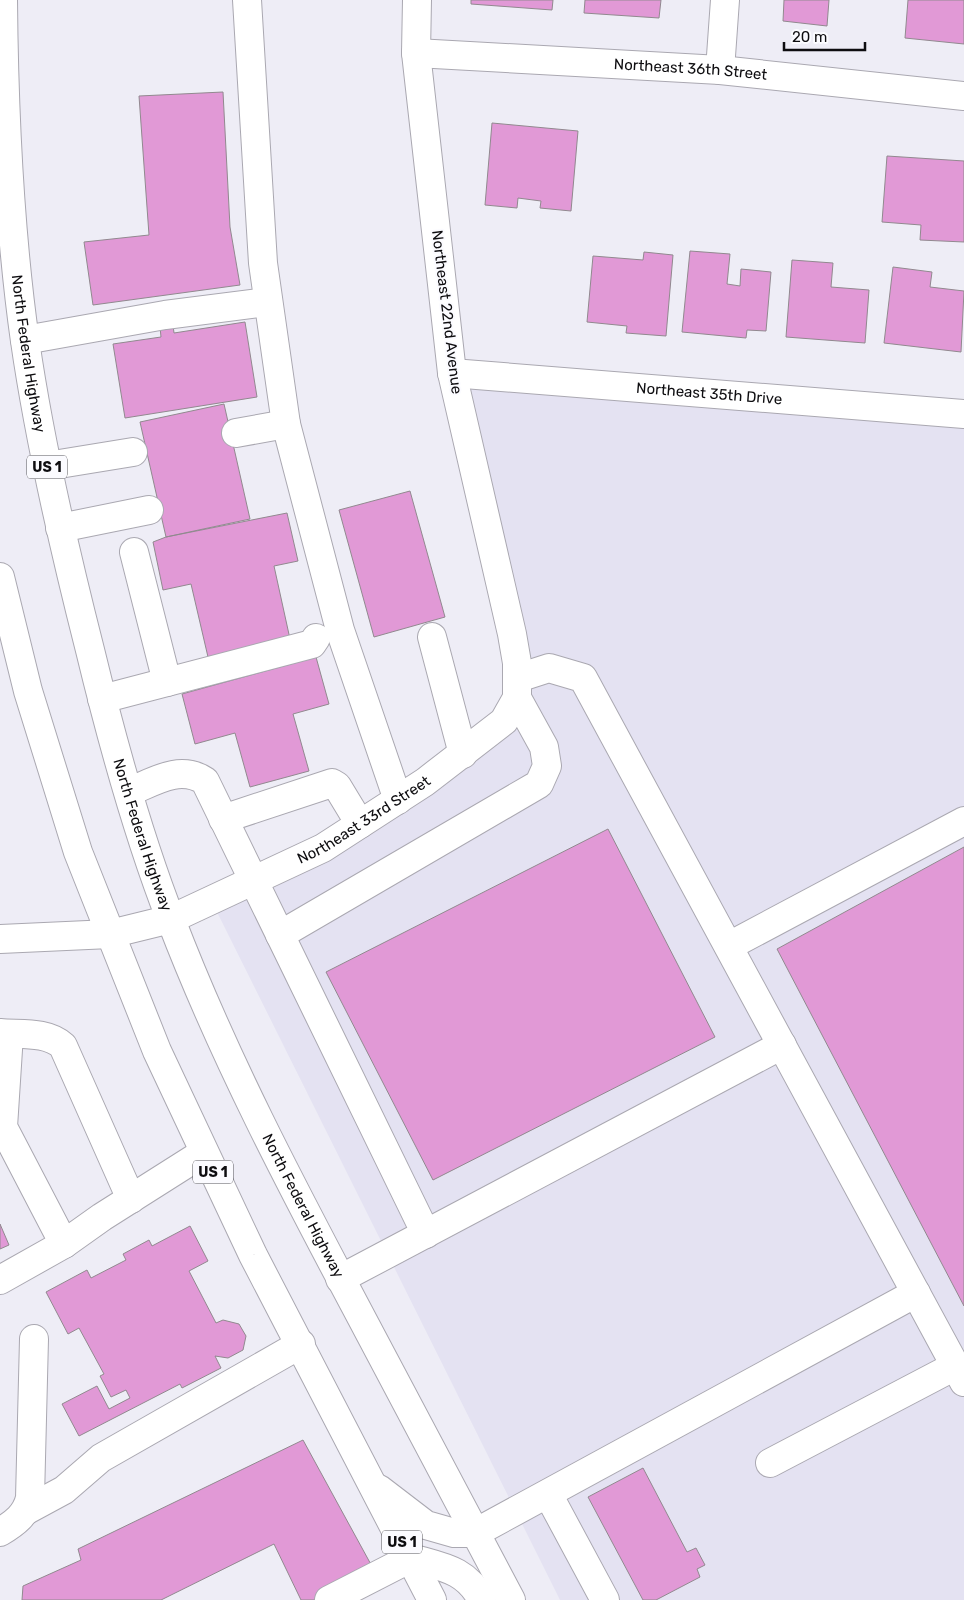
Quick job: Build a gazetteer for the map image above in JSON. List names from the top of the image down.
{
  "streets": {
    "main road": [
      "Northeast 36th Street",
      "Northeast 22nd Avenue",
      "North Federal Highway",
      "Northeast 35th Drive",
      "US 1",
      "Northeast 33rd Street"
    ]
  },
  "crossings": [
    ["Northeast 36th Street", "Northeast 22nd Avenue"],
    ["Northeast 22nd Avenue", "Northeast 35th Drive"],
    ["Northeast 22nd Avenue", "Northeast 33rd Street"],
    ["North Federal Highway", "Northeast 33rd Street"],
    ["US 1", "Northeast 33rd Street"]
  ],
  "scale_bar": "20 m"
}
